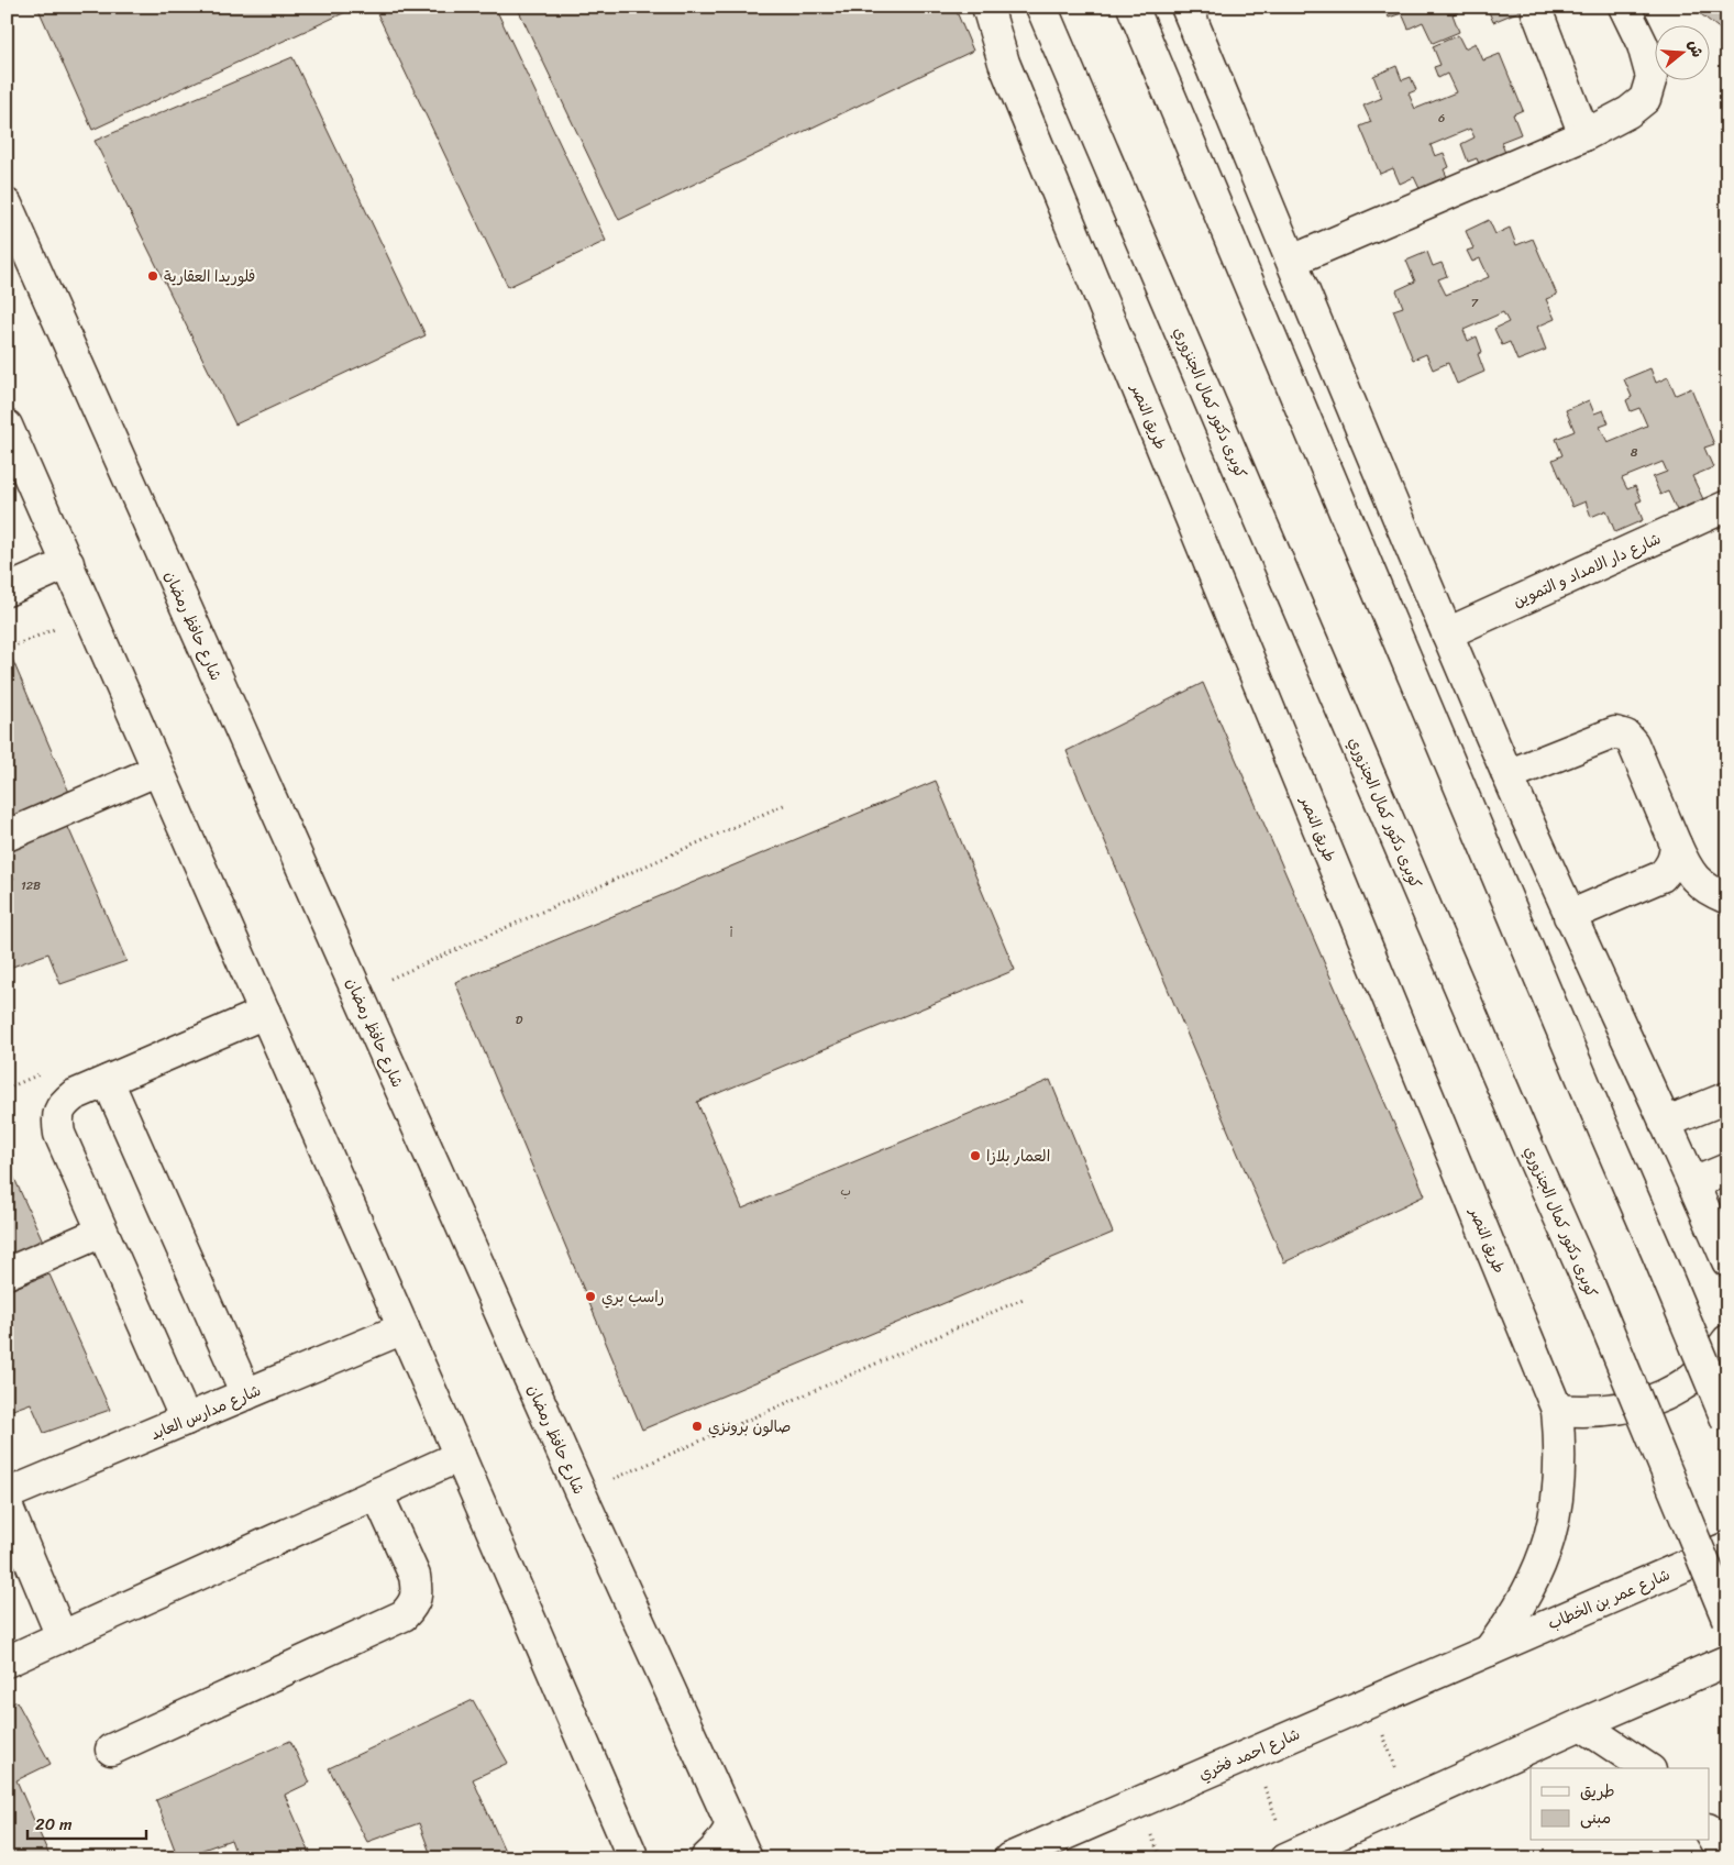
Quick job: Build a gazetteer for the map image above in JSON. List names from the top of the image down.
{
  "streets": {
    "main road": [
      "كوبرى دكتور كمال الجنزوري",
      "طريق النصر",
      "شارع دار الامداد و التموين",
      "شارع حافظ رمضان",
      "شارع مدارس العابد",
      "شارع عمر بن الخطاب",
      "شارع احمد فخري"
    ]
  },
  "crossings": [
    ["طريق النصر", "شارع عمر بن الخطاب"],
    ["طريق النصر", "شارع احمد فخري"],
    ["شارع عمر بن الخطاب", "شارع احمد فخري"]
  ],
  "places": [
    "فلوريدا العقارية",
    "العمار بلازا",
    "راسب بري",
    "صالون برونزي"
  ],
  "house_numbers": [
    "6",
    "7",
    "8",
    "12B",
    "أ",
    "D",
    "ب"
  ],
  "legend": ["طريق", "مبنى"],
  "scale_bar": "20 m",
  "north": "right"
}
